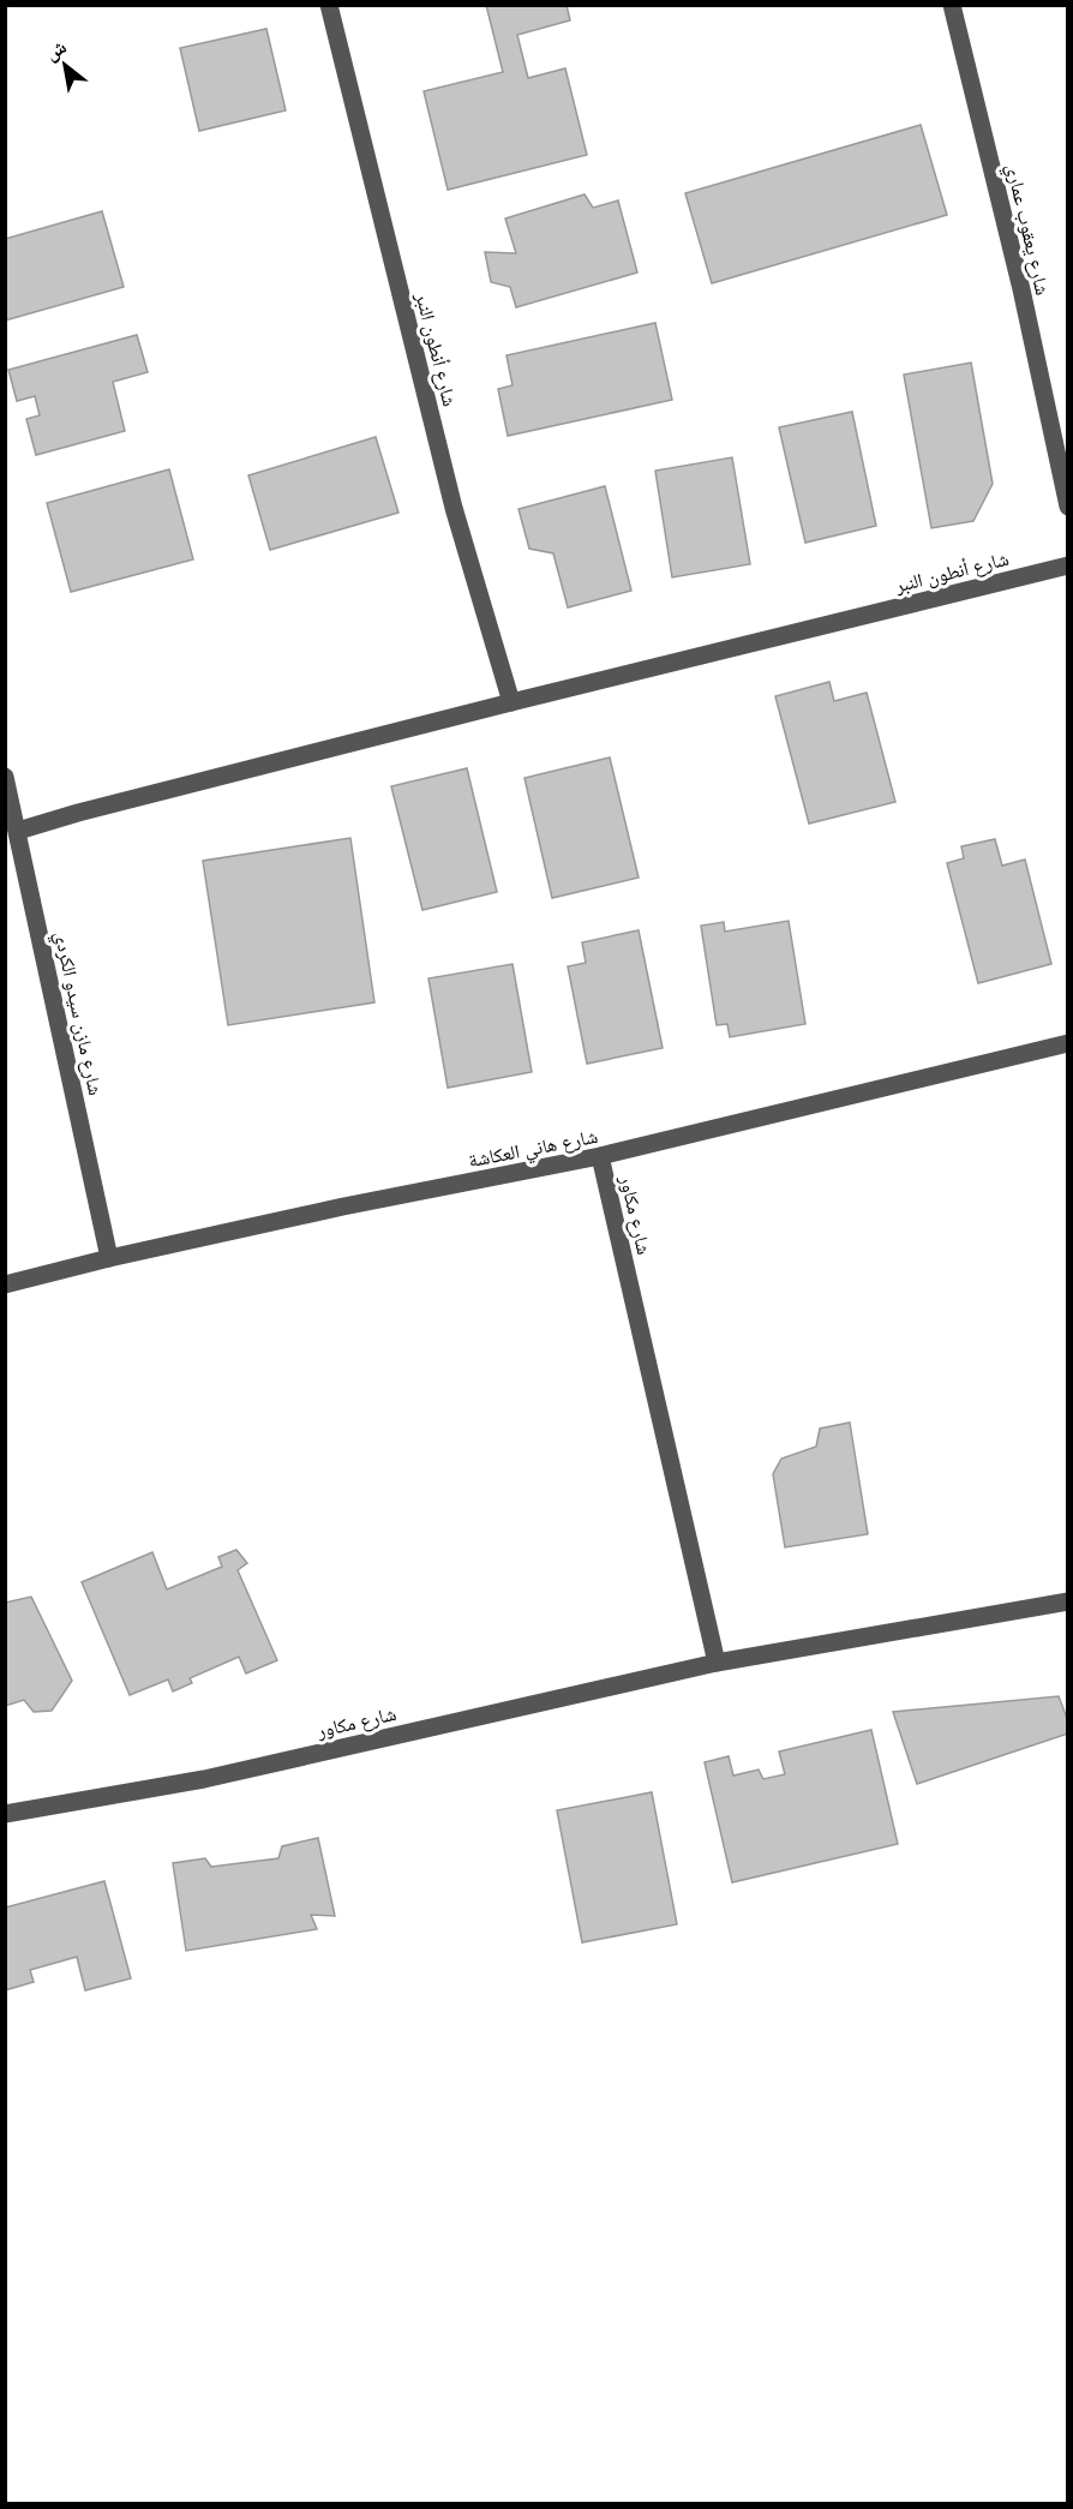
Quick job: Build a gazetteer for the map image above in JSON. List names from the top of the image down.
{
  "streets": {
    "street": [
      "شارع يعقوب عماري",
      "شارع أنطون النبر",
      "شارع مازن سيدو الكردي",
      "شارع هاني العكاشة",
      "شارع مكاور"
    ]
  },
  "crossings": [
    ["شارع أنطون النبر", "شارع مازن سيدو الكردي"],
    ["شارع مازن سيدو الكردي", "شارع هاني العكاشة"],
    ["شارع هاني العكاشة", "شارع مكاور"]
  ],
  "north": "top left"
}
